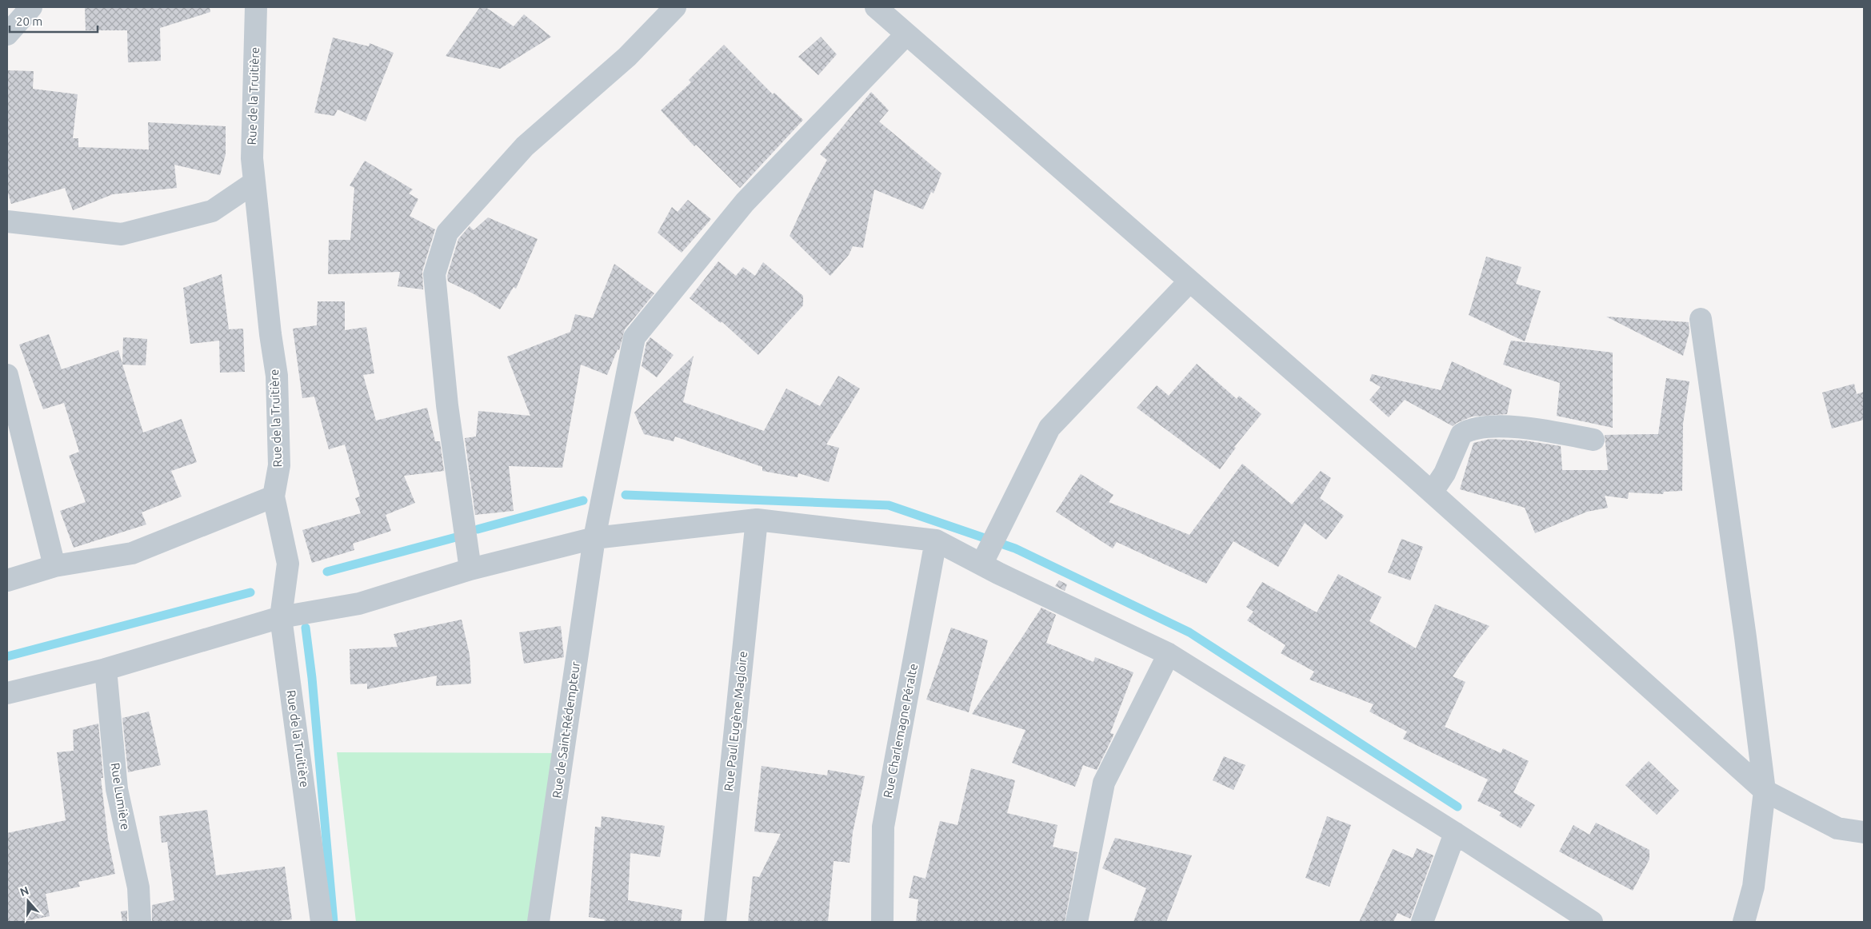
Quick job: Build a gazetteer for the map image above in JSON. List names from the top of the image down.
{
  "streets": {
    "street": [
      "Rue de la Truitière",
      "Rue Paul Eugène Magloire",
      "Rue de Saint-Rédempteur",
      "Rue Charlemagne Péralte",
      "Rue Lumière"
    ]
  },
  "scale_bar": "20 m",
  "north": "top"
}
